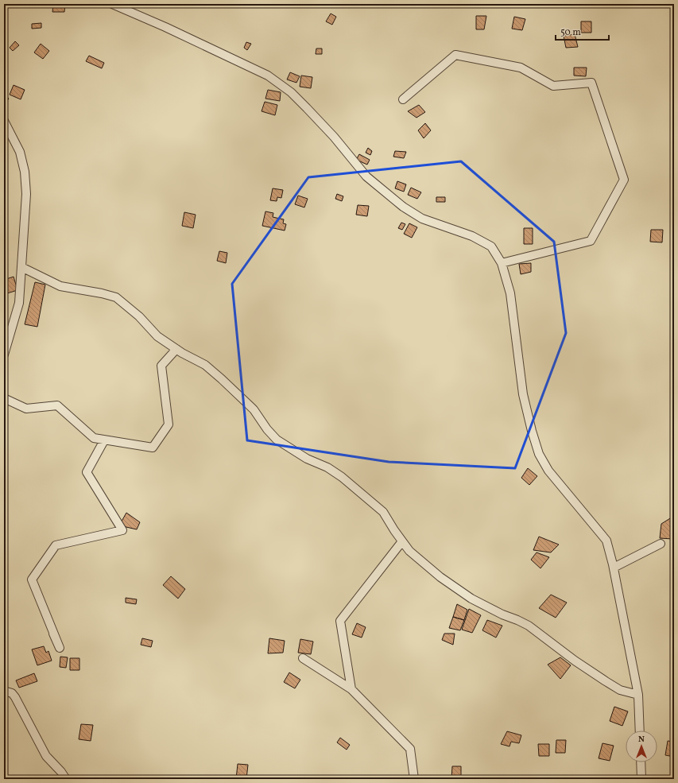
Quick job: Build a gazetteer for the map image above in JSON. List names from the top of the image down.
{
  "scale_bar": "50 m",
  "north": "top"
}
